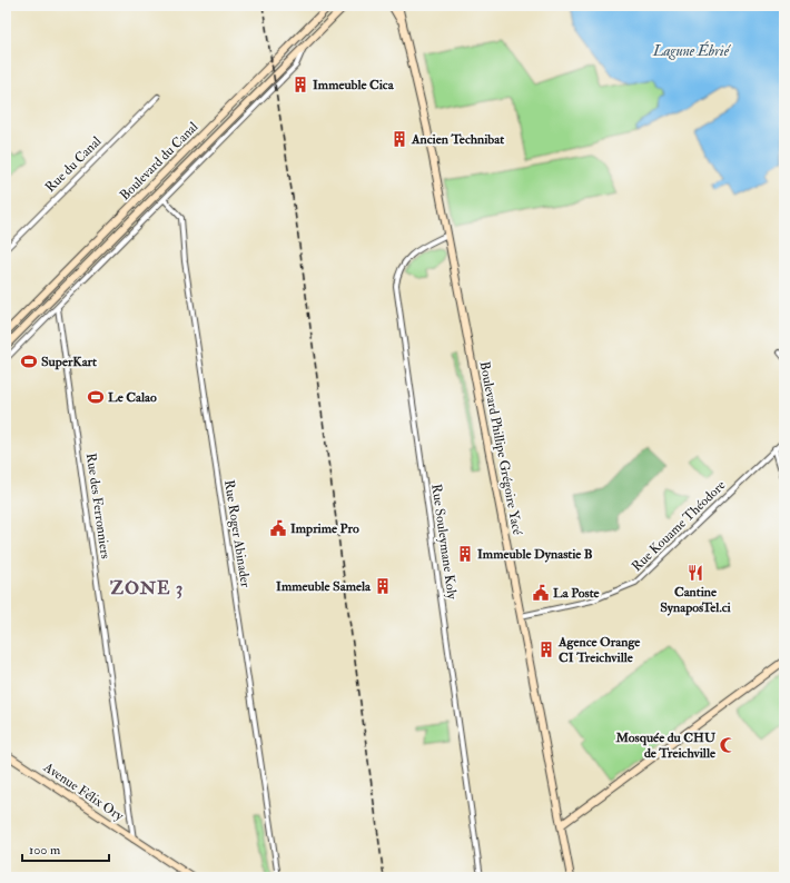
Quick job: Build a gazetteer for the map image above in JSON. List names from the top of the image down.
{
  "streets": {
    "main road": ["Boulevard du Canal", "Boulevard Phillipe Grégoire Yacé", "Avenue Félix Ory"],
    "street": [
      "Rue du Canal",
      "Rue des Ferronniers",
      "Rue Kouame Théodore",
      "Rue Roger Abinader",
      "Rue Souleymane Koly"
    ]
  },
  "crossings": [
    ["Boulevard du Canal", "Rue des Ferronniers"],
    ["Boulevard du Canal", "Rue Roger Abinader"],
    ["Boulevard Phillipe Grégoire Yacé", "Rue Kouame Théodore"],
    ["Boulevard Phillipe Grégoire Yacé", "Rue Souleymane Koly"],
    ["Rue des Ferronniers", "Avenue Félix Ory"]
  ],
  "districts": ["ZONE 3"],
  "water": ["Lagune Ébrié"],
  "places": {
    "building": [
      "Immeuble Cica",
      "Ancien Technibat",
      "Immeuble Dynastie B",
      "Immeuble Samela",
      "Agence Orange CI Treichville"
    ],
    "sports": ["SuperKart", "Le Calao"],
    "public building": ["Imprime Pro", "La Poste"],
    "restaurant": ["Cantine SynaposTel.ci"],
    "mosque": ["Mosquée du CHU de Treichville"]
  },
  "scale_bar": "100 m"
}
